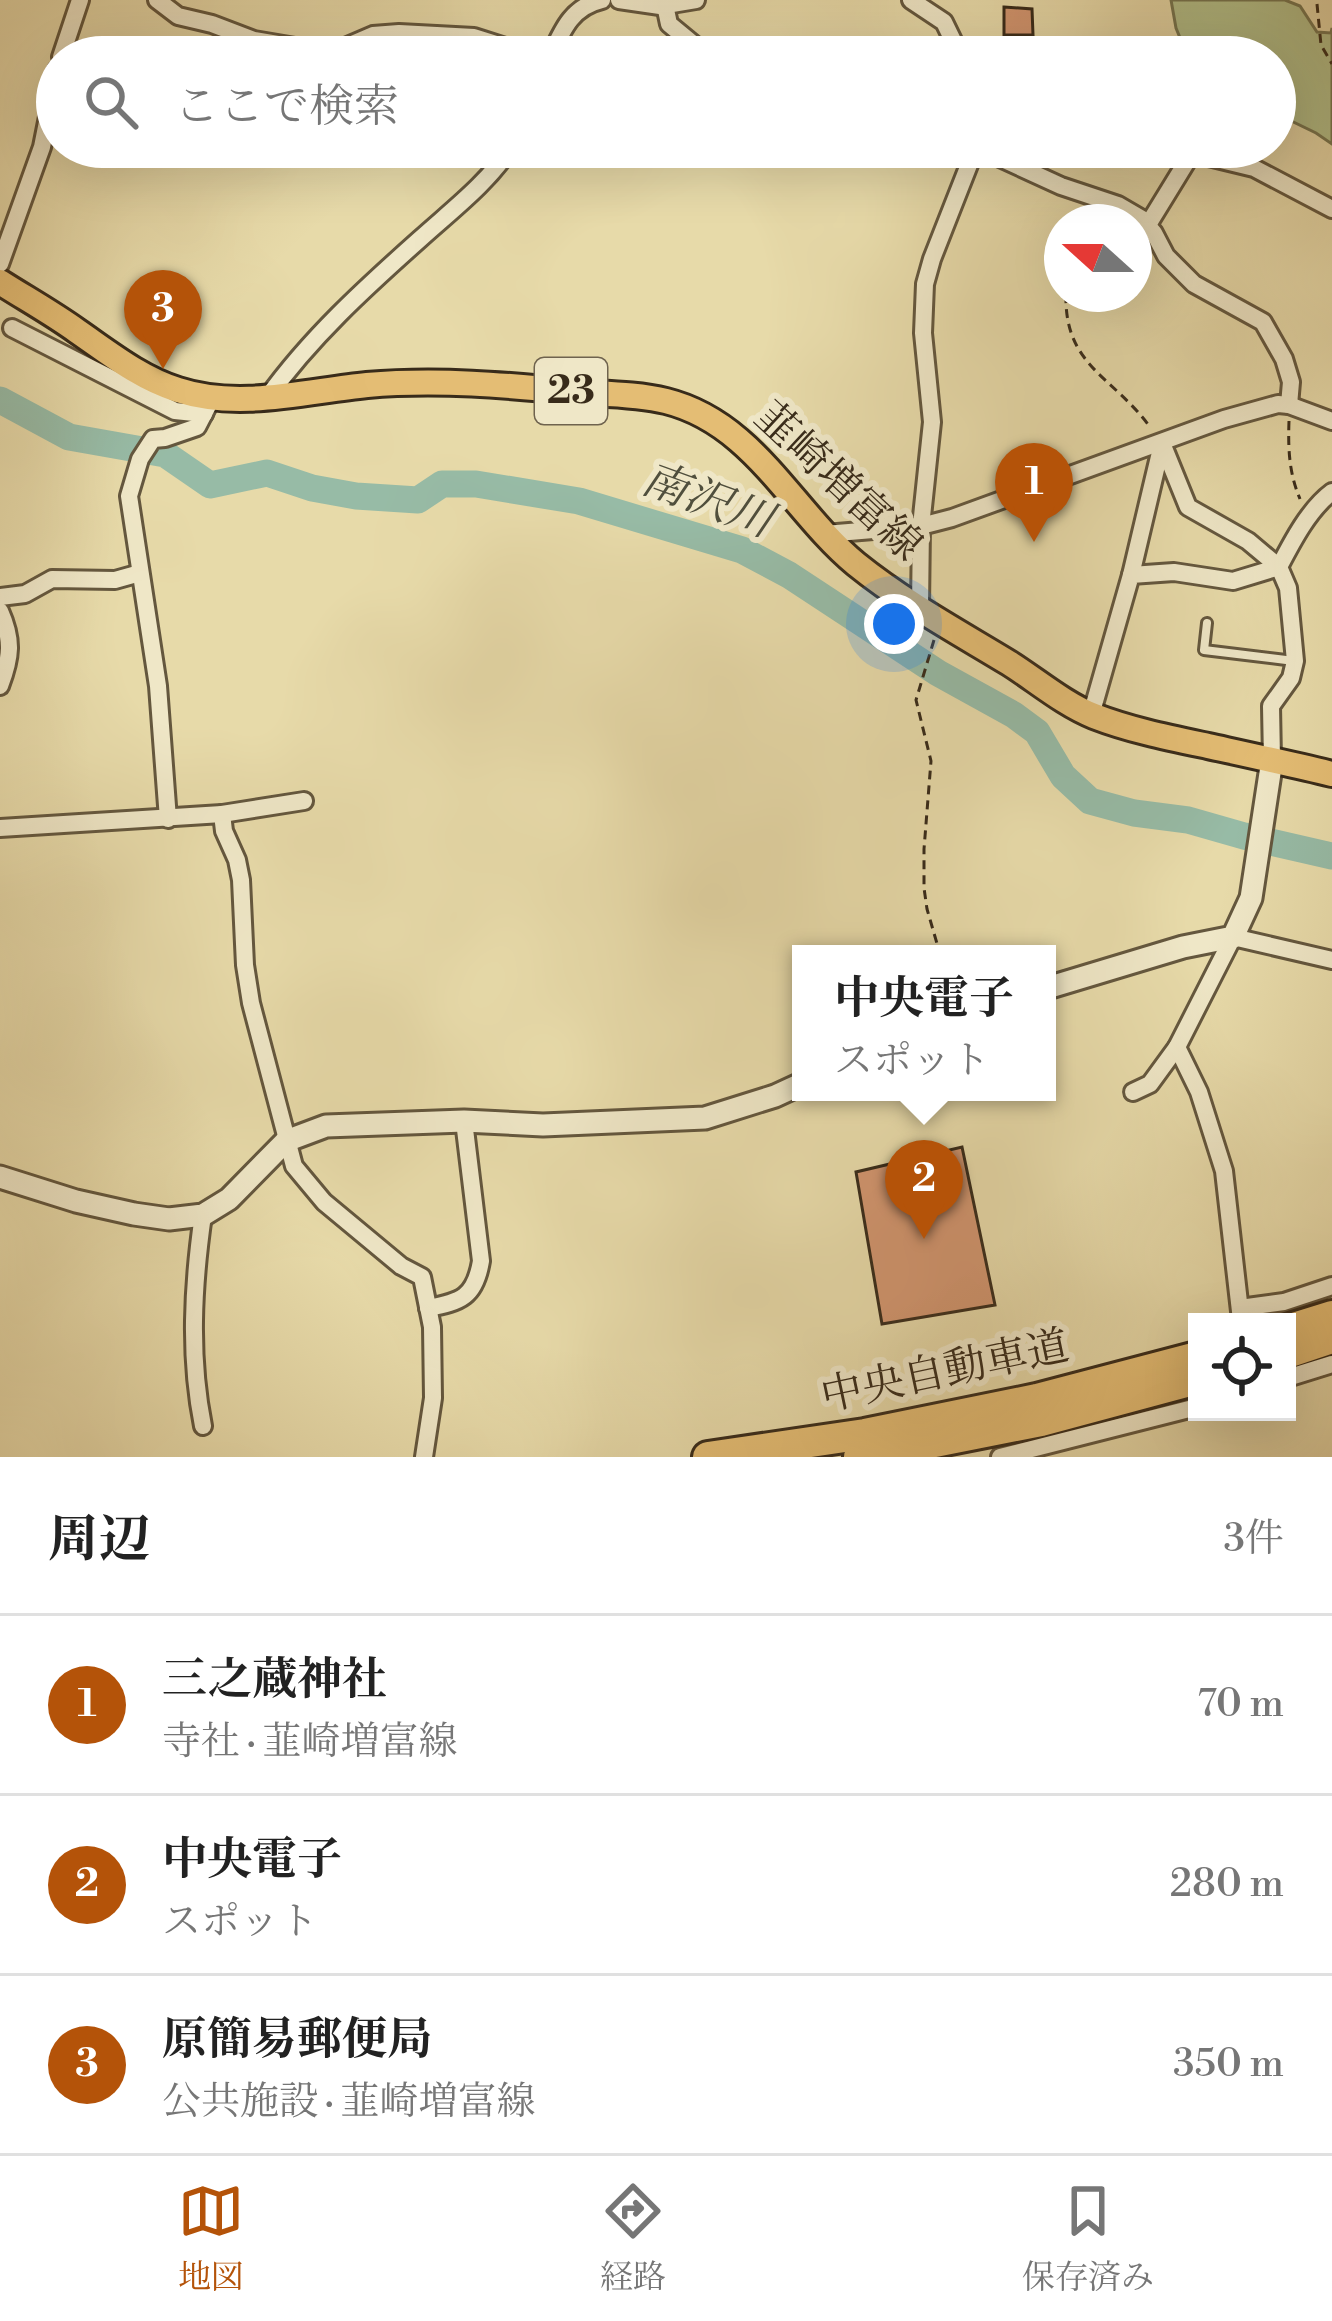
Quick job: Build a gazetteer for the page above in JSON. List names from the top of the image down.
{
  "streets": {
    "highway": ["中央自動車道"],
    "main road": ["23", "韮崎増富線"]
  },
  "water": ["南沢川"],
  "north": "left",
  "page": {
    "search": "ここで検索",
    "pins": ["3", "1", "2"],
    "popup": ["中央電子", "スポット"],
    "heading": ["周辺", "3件"],
    "list": [
      {
        "mark": "1",
        "name": "三之蔵神社",
        "note": "寺社 · 韮崎増富線",
        "value": "70 m"
      },
      {
        "mark": "2",
        "name": "中央電子",
        "note": "スポット",
        "value": "280 m"
      },
      {
        "mark": "3",
        "name": "原簡易郵便局",
        "note": "公共施設 · 韮崎増富線",
        "value": "350 m"
      }
    ],
    "nav": ["地図", "経路", "保存済み"]
  }
}
